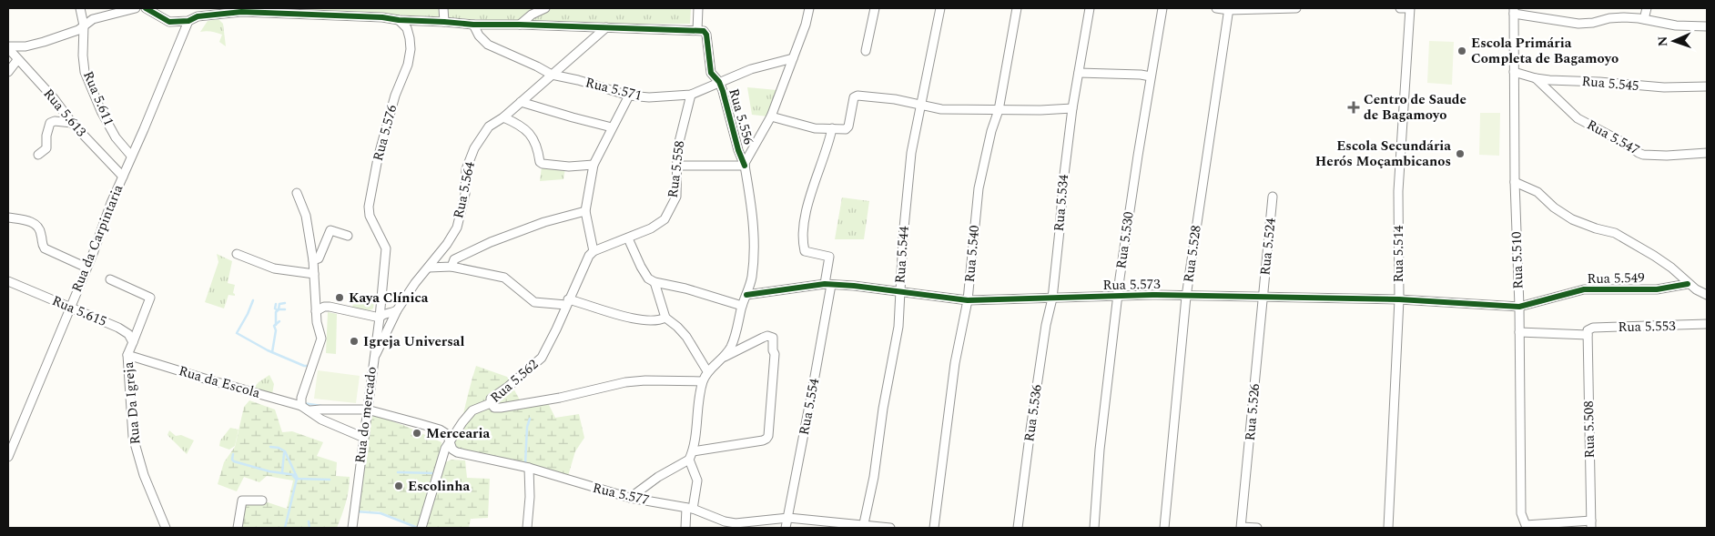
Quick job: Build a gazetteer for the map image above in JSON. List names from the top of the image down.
{
  "streets": {
    "street": [
      "Rua 5.545",
      "Rua 5.571",
      "Rua 5.611",
      "Rua 5.613",
      "Rua 5.556",
      "Rua 5.576",
      "Rua 5.547",
      "Rua 5.558",
      "Rua 5.564",
      "Rua 5.534",
      "Rua da Carpintaria",
      "Rua 5.530",
      "Rua 5.524",
      "Rua 5.540",
      "Rua 5.528",
      "Rua 5.514",
      "Rua 5.544",
      "Rua 5.510",
      "Rua 5.549",
      "Rua 5.573",
      "Rua 5.615",
      "Rua 5.553",
      "Rua 5.562",
      "Rua da Escola",
      "Rua Da Igreja",
      "Rua 5.554",
      "Rua 5.526",
      "Rua 5.536",
      "Rua do mercado",
      "Rua 5.508",
      "Rua 5.577"
    ]
  },
  "crossings": [
    ["Rua 5.545", "Rua 5.547"],
    ["Rua 5.545", "Rua 5.510"],
    ["Rua 5.571", "Rua 5.556"],
    ["Rua 5.571", "Rua 5.558"],
    ["Rua 5.571", "Rua 5.564"],
    ["Rua 5.611", "Rua da Carpintaria"],
    ["Rua 5.613", "Rua da Carpintaria"],
    ["Rua 5.556", "Rua 5.573"],
    ["Rua 5.576", "Rua do mercado"],
    ["Rua 5.558", "Rua 5.562"],
    ["Rua 5.564", "Rua do mercado"],
    ["Rua 5.534", "Rua 5.573"],
    ["Rua 5.534", "Rua 5.536"],
    ["Rua da Carpintaria", "Rua 5.615"],
    ["Rua 5.530", "Rua 5.573"],
    ["Rua 5.524", "Rua 5.573"],
    ["Rua 5.524", "Rua 5.526"],
    ["Rua 5.540", "Rua 5.573"],
    ["Rua 5.528", "Rua 5.573"],
    ["Rua 5.514", "Rua 5.573"],
    ["Rua 5.544", "Rua 5.573"],
    ["Rua 5.544", "Rua 5.577"],
    ["Rua 5.510", "Rua 5.549"],
    ["Rua 5.510", "Rua 5.573"],
    ["Rua 5.510", "Rua 5.553"],
    ["Rua 5.549", "Rua 5.573"],
    ["Rua 5.573", "Rua 5.554"],
    ["Rua 5.573", "Rua 5.526"],
    ["Rua 5.573", "Rua 5.536"],
    ["Rua 5.553", "Rua 5.508"],
    ["Rua 5.562", "Rua 5.577"],
    ["Rua da Escola", "Rua Da Igreja"],
    ["Rua da Escola", "Rua do mercado"],
    ["Rua da Escola", "Rua 5.577"],
    ["Rua 5.554", "Rua 5.577"],
    ["Rua do mercado", "Rua 5.577"]
  ],
  "places": {
    "other": [
      "Escola Primária Completa de Bagamoyo",
      "Escola Secundária Herós Moçambicanos",
      "Kaya Clínica",
      "Igreja Universal",
      "Mercearia",
      "Escolinha"
    ],
    "health": ["Centro de Saude de Bagamoyo"]
  },
  "north": "left"
}
